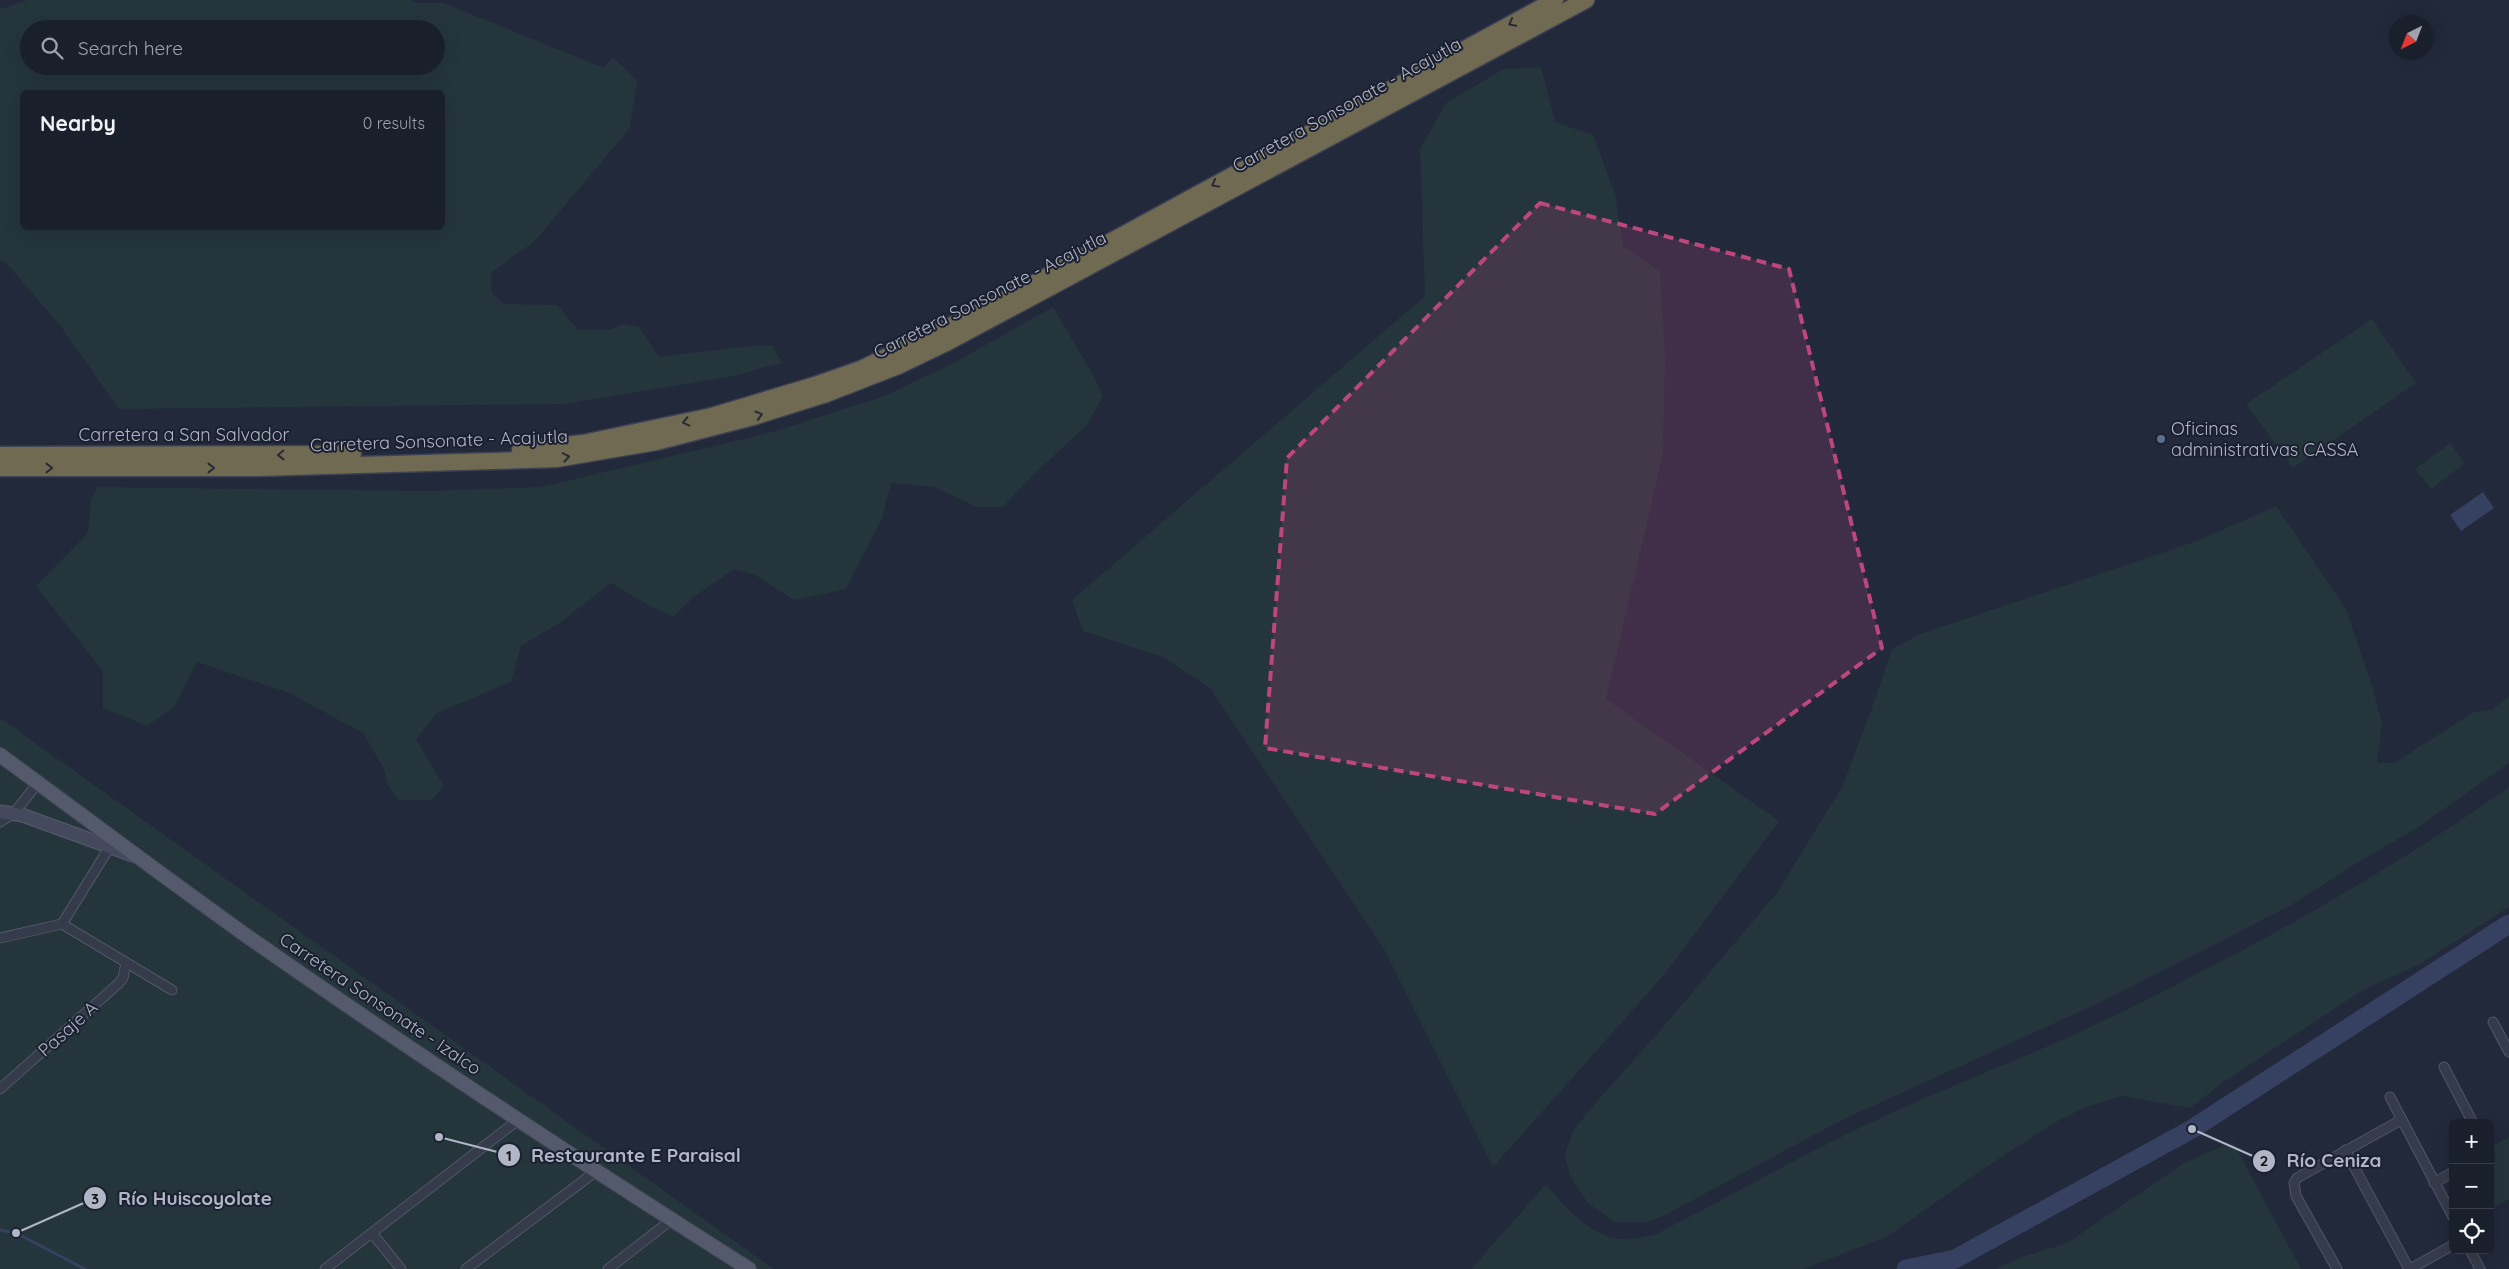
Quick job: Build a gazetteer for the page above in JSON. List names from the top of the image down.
{
  "streets": {
    "highway": ["Carretera Sonsonate - Acajutla", "Carretera a San Salvador"],
    "main road": ["Carretera Sonsonate - Izalco"],
    "street": ["Pasaje A"]
  },
  "one_way": ["Carretera Sonsonate - Acajutla", "Carretera a San Salvador"],
  "places": [
    "Oficinas administrativas CASSA",
    "Río Ceniza",
    "Restaurante E Paraisal",
    "Río Huiscoyolate"
  ],
  "north": "bottom left",
  "page": {
    "search": "Search here",
    "heading": ["Nearby", "0 results"],
    "map_buttons": ["+", "−"]
  }
}
